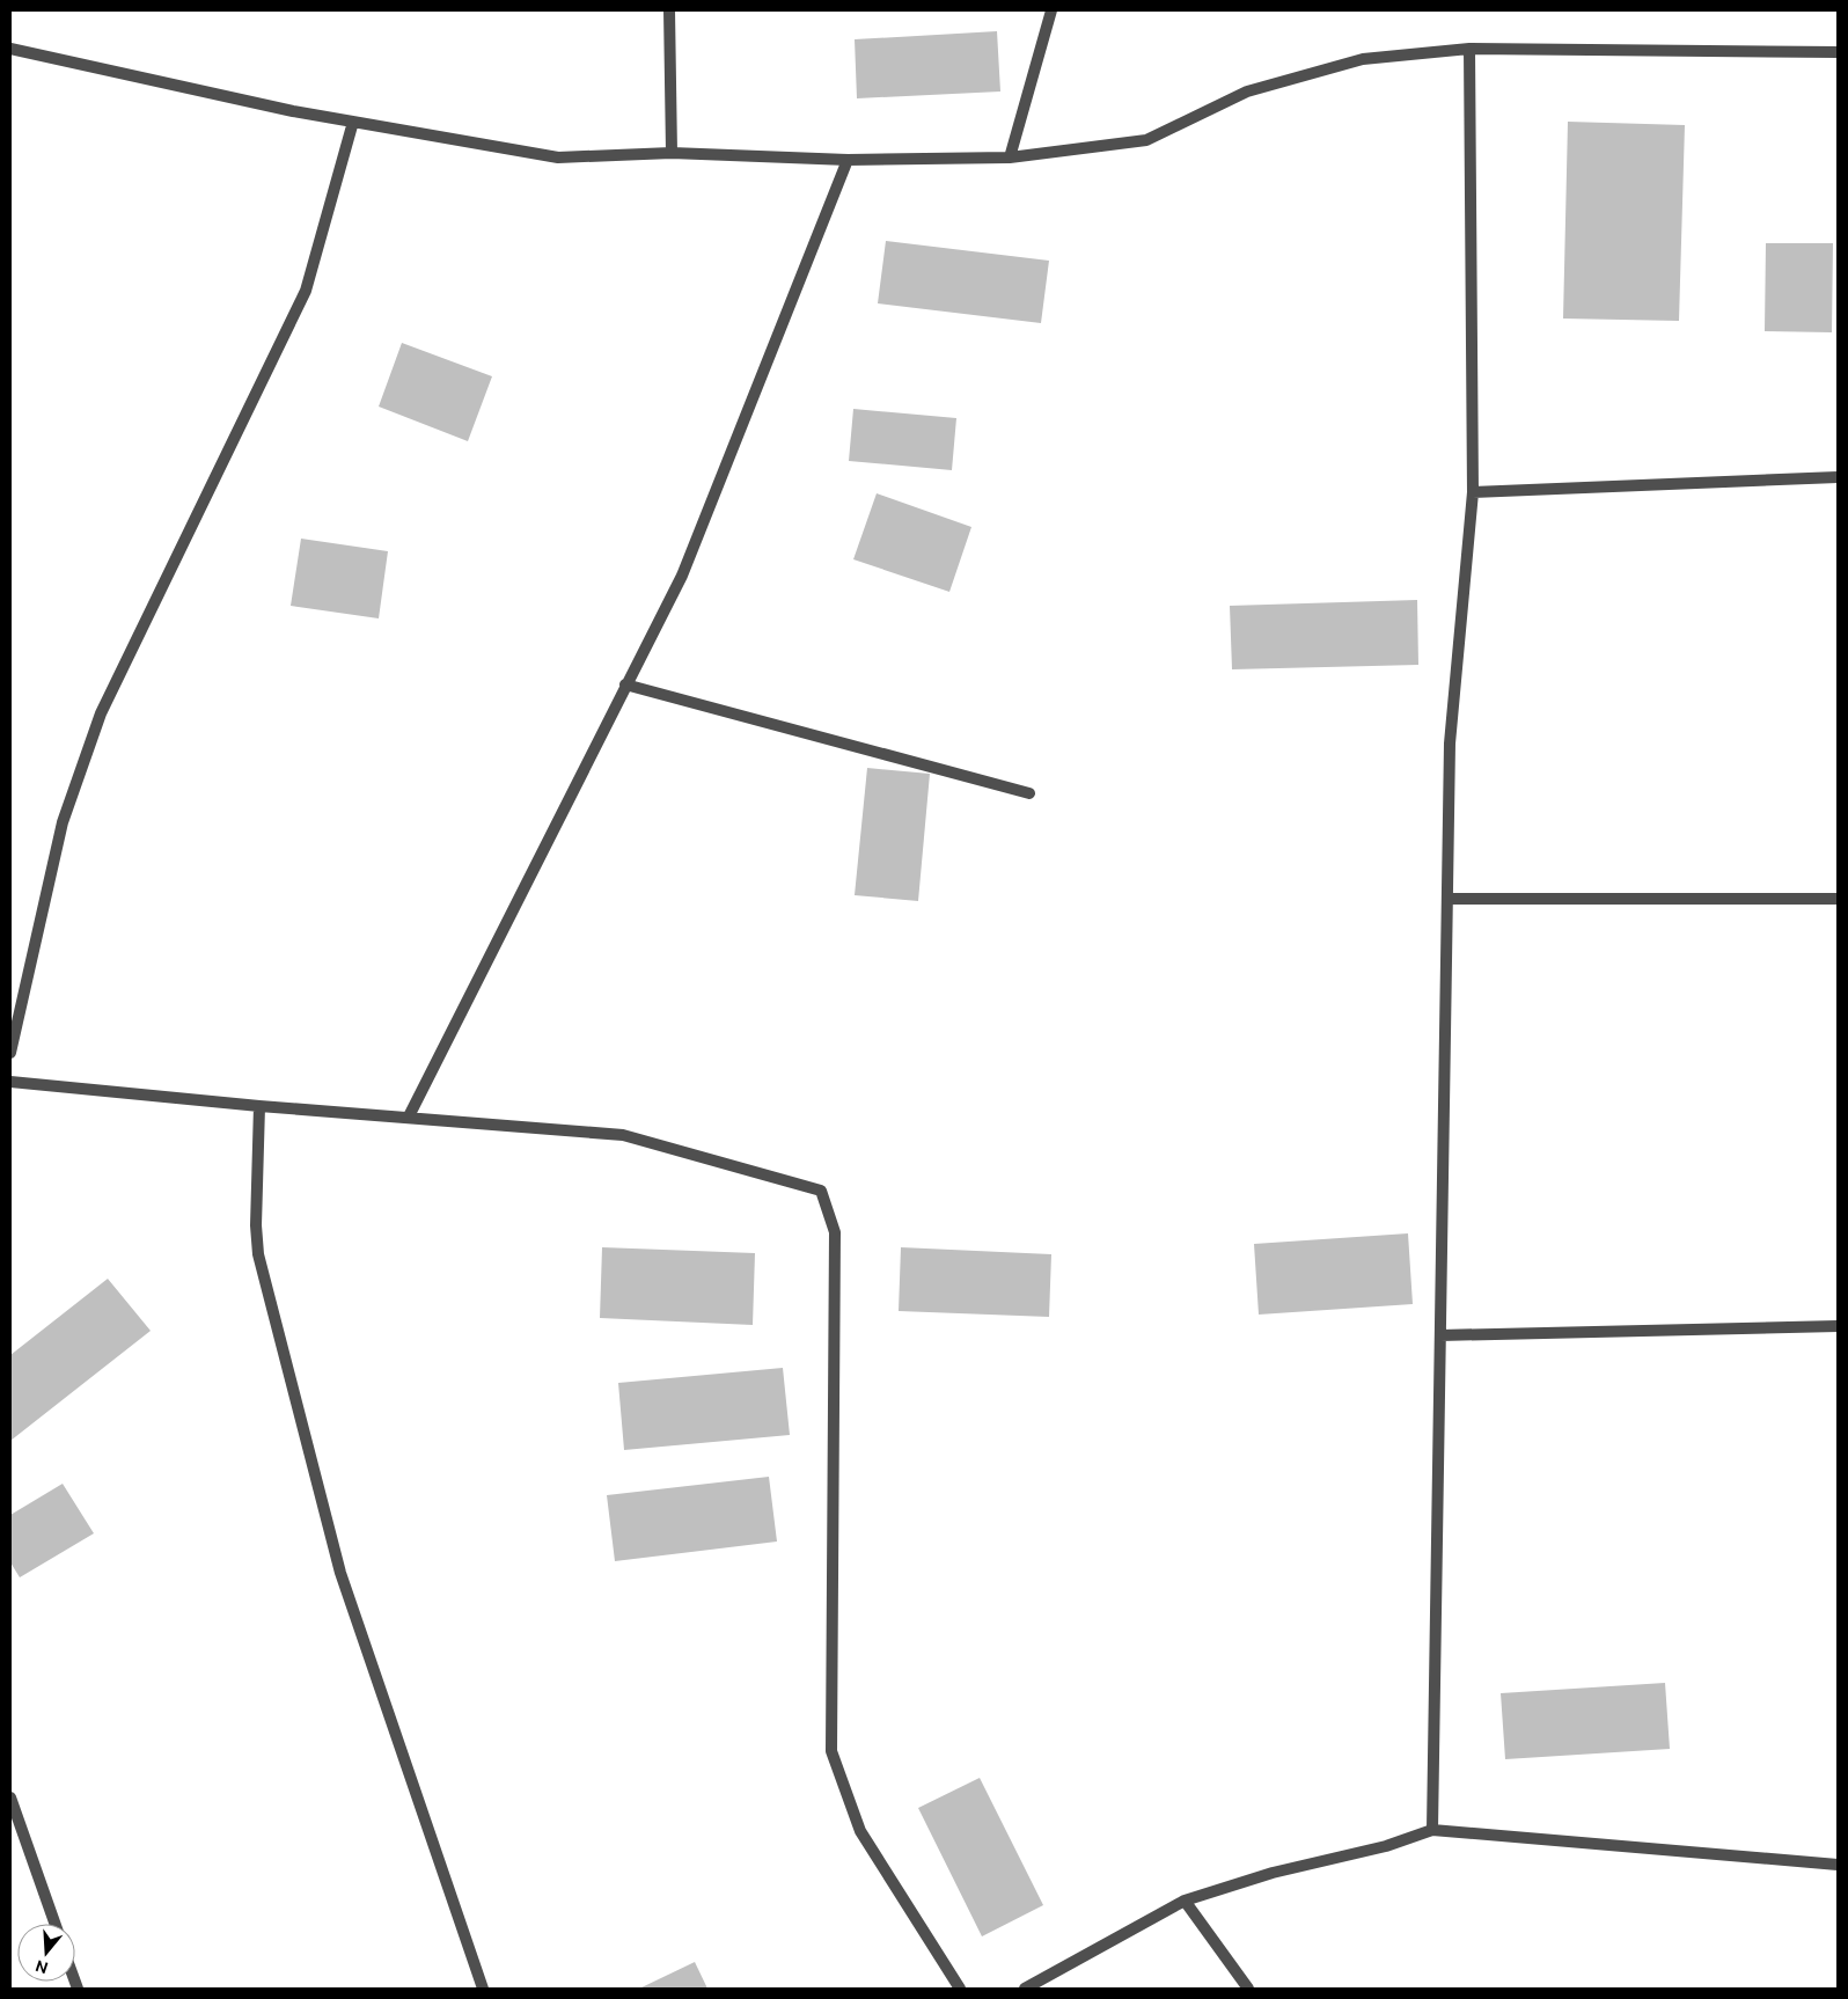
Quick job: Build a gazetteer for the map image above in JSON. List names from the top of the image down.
{
  "north": "bottom"
}
